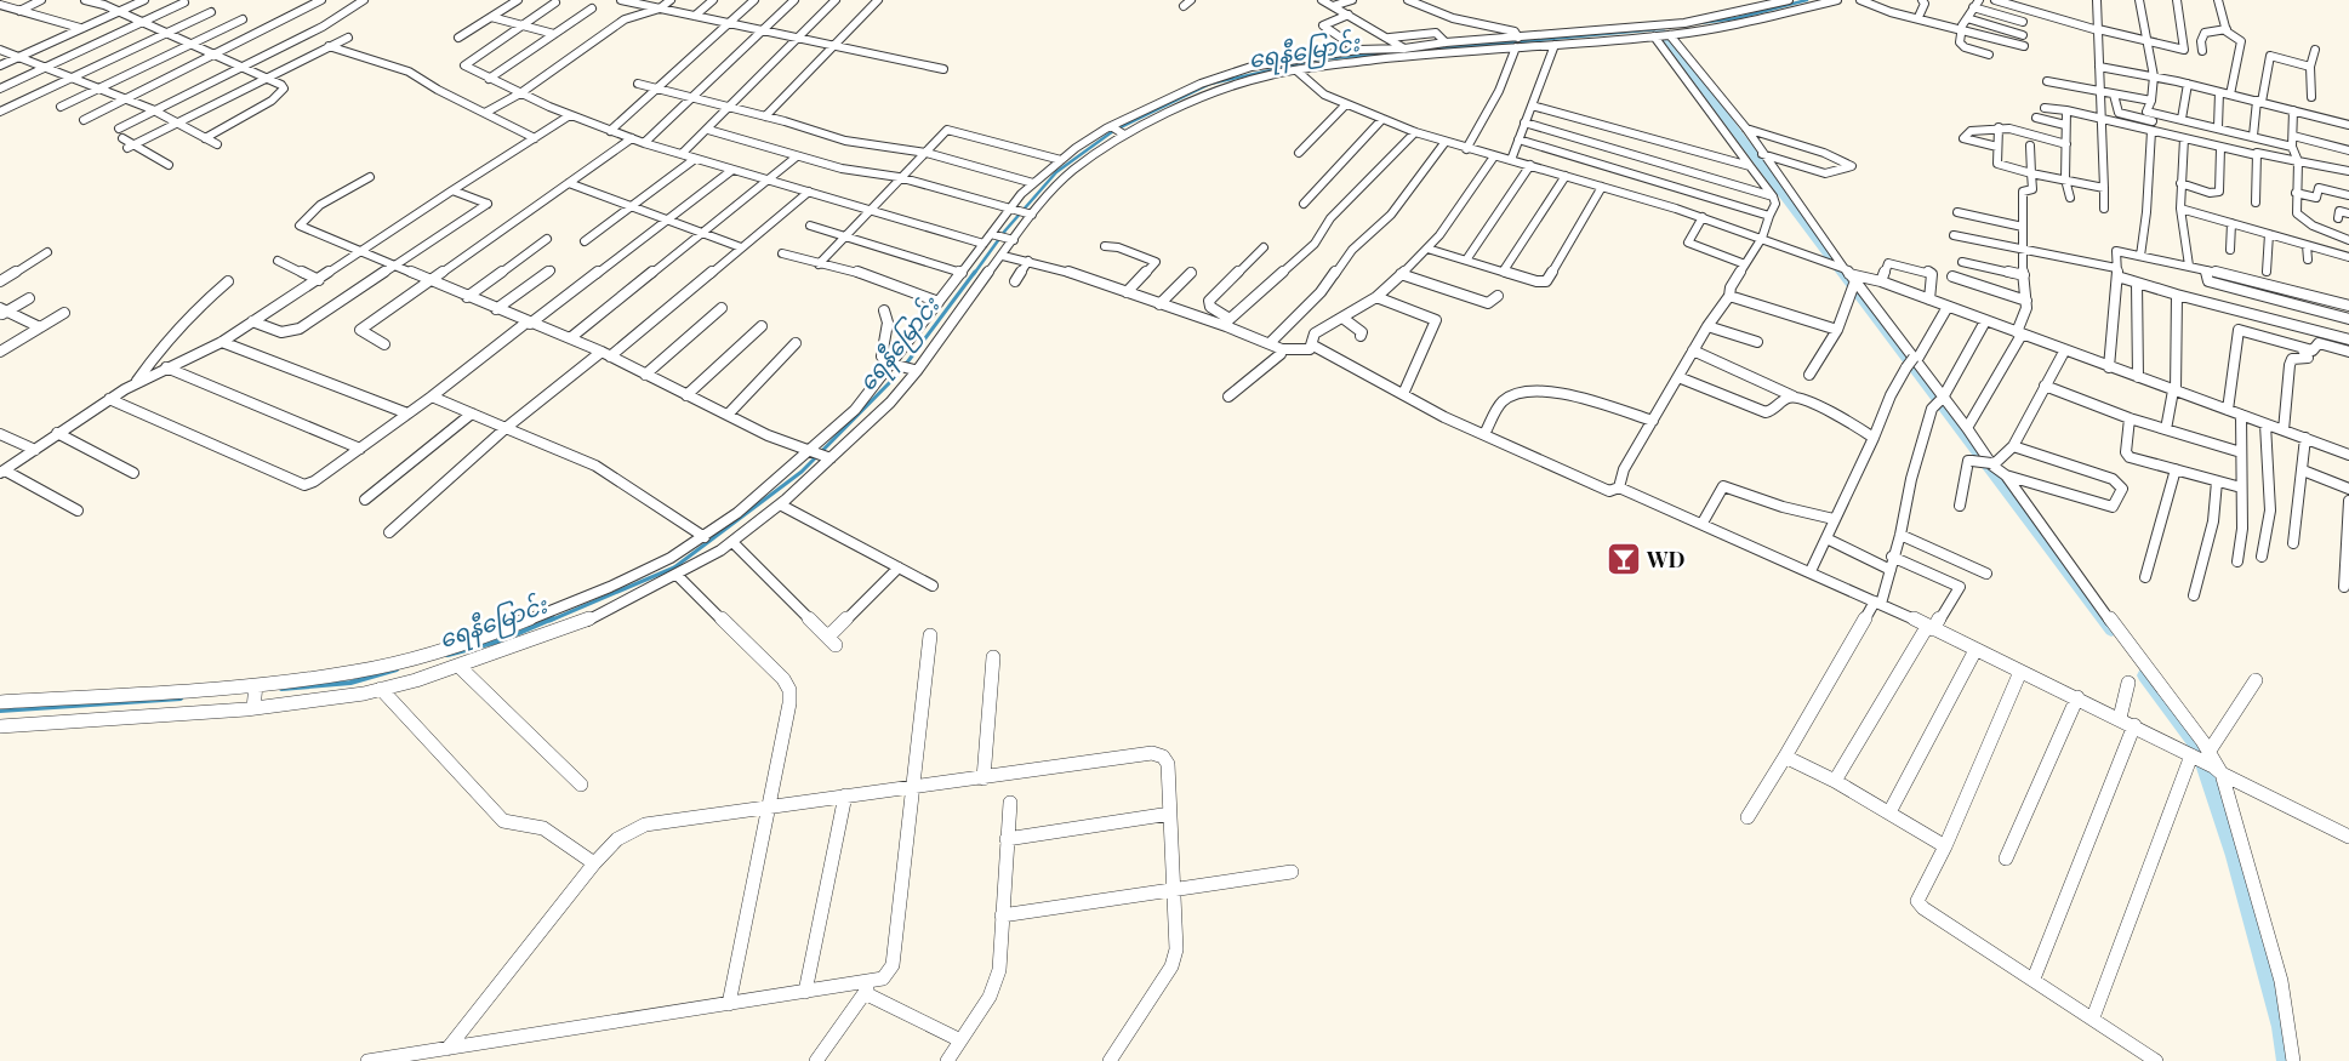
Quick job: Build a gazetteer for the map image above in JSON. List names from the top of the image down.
{
  "water": ["ရေနီမြောင်း"],
  "places": {
    "bar": ["WD"]
  }
}
